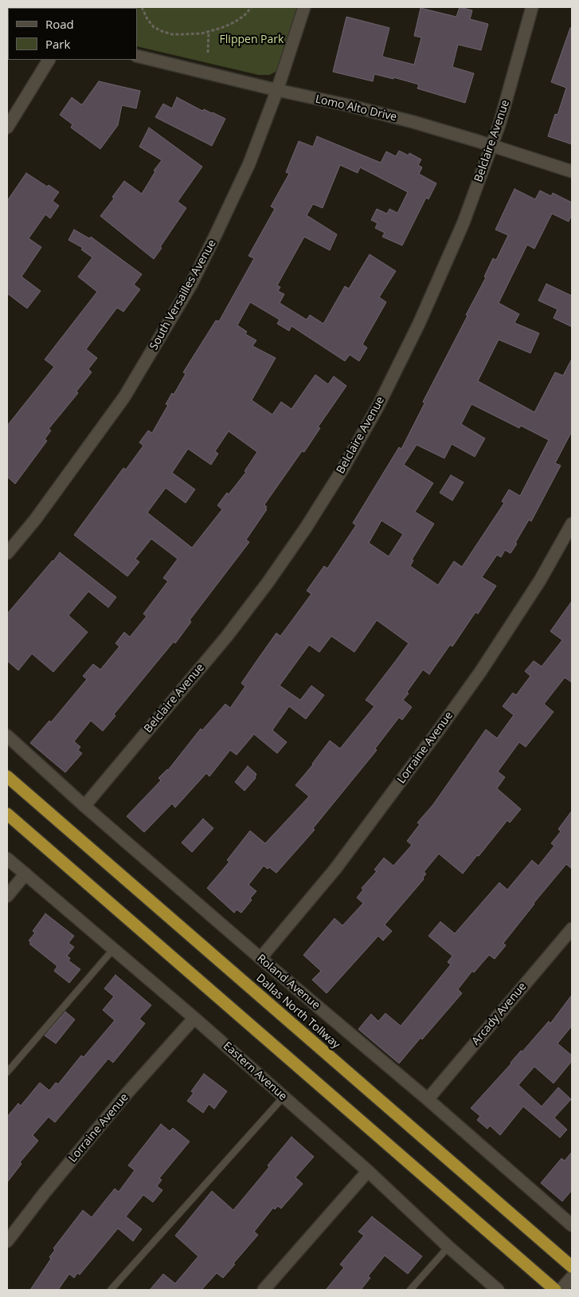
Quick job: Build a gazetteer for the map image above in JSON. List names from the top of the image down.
{
  "streets": {
    "highway": ["Dallas North Tollway"],
    "street": [
      "Lomo Alto Drive",
      "Belclaire Avenue",
      "South Versailles Avenue",
      "Lorraine Avenue",
      "Roland Avenue",
      "Arcady Avenue",
      "Eastern Avenue"
    ]
  },
  "crossings": [
    ["Lomo Alto Drive", "Belclaire Avenue"],
    ["Lomo Alto Drive", "South Versailles Avenue"],
    ["Belclaire Avenue", "Roland Avenue"],
    ["Lorraine Avenue", "Roland Avenue"],
    ["Lorraine Avenue", "Eastern Avenue"],
    ["Roland Avenue", "Arcady Avenue"]
  ],
  "parks": ["Flippen Park"],
  "legend": ["Road", "Park"]
}
